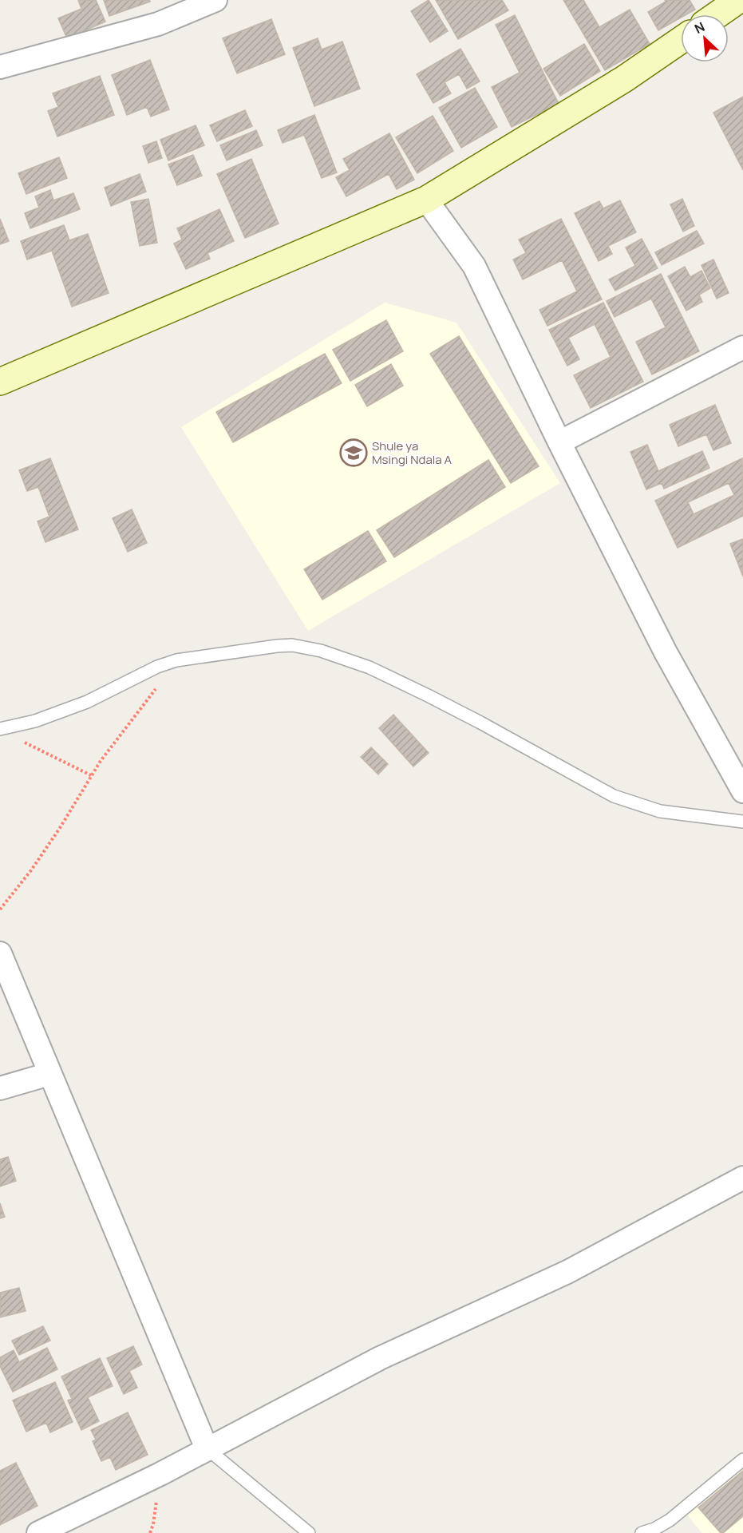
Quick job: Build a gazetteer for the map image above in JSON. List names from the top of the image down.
{
  "places": {
    "school or university": ["Shule ya Msingi Ndala A"]
  },
  "north": "top left"
}
